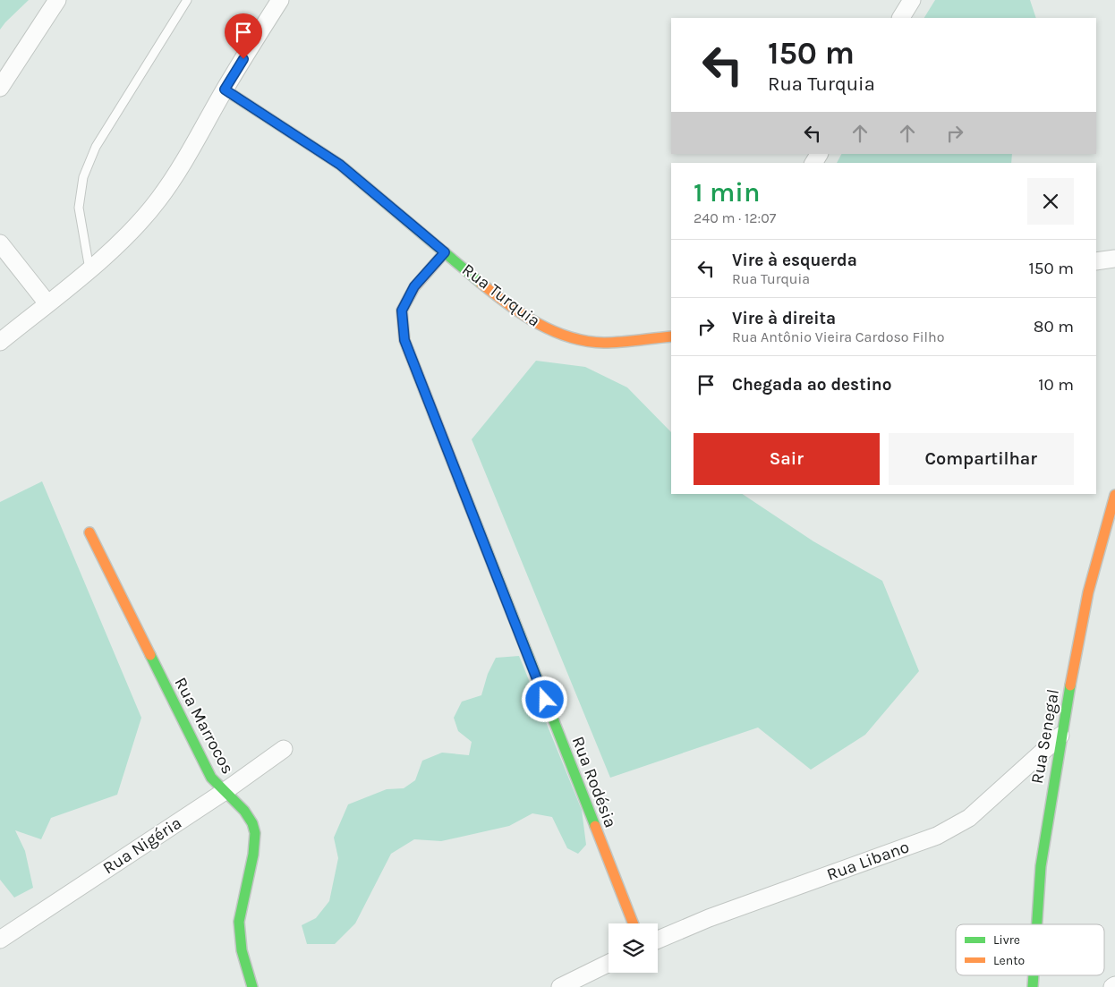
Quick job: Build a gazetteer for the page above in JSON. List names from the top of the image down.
{
  "streets": {
    "street": [
      "Rua Turquia",
      "Rua Marrocos",
      "Rua Senegal",
      "Rua Rodésia",
      "Rua Nigéria",
      "Rua Libano"
    ]
  },
  "crossings": [
    ["Rua Turquia", "Rua Rodésia"],
    ["Rua Marrocos", "Rua Nigéria"],
    ["Rua Senegal", "Rua Libano"]
  ],
  "legend": ["Livre", "Lento"],
  "page": {
    "turn": ["150 m", "Rua Turquia"],
    "heading": ["1 min", "240 m · 12:07"],
    "list": [
      {
        "name": "Vire à esquerda",
        "note": "Rua Turquia",
        "value": "150 m"
      },
      {
        "name": "Vire à direita",
        "note": "Rua Antônio Vieira Cardoso Filho",
        "value": "80 m"
      },
      {
        "name": "Chegada ao destino",
        "value": "10 m"
      }
    ],
    "buttons": ["Sair", "Compartilhar"]
  }
}
